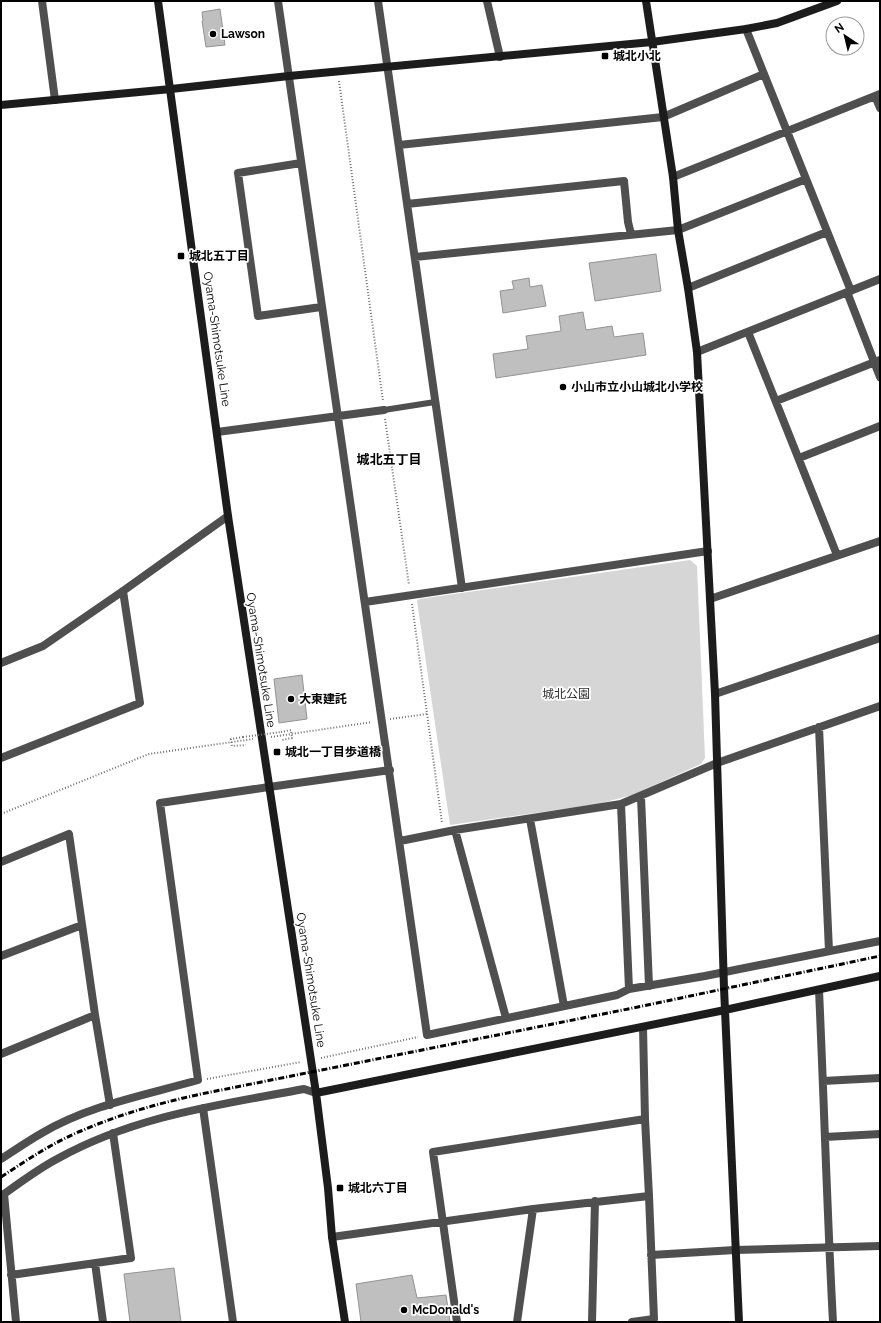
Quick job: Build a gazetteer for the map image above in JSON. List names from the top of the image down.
{
  "streets": {
    "street": ["Oyama-Shimotsuke Line"]
  },
  "districts": ["城北五丁目"],
  "parks": ["城北公園"],
  "places": {
    "other": [
      "Lawson",
      "小山市立小山城北小学校",
      "大東建託",
      "McDonald's"
    ],
    "transit": [
      "城北小北",
      "城北五丁目",
      "城北一丁目歩道橋",
      "城北六丁目"
    ]
  },
  "north": "top left"
}
